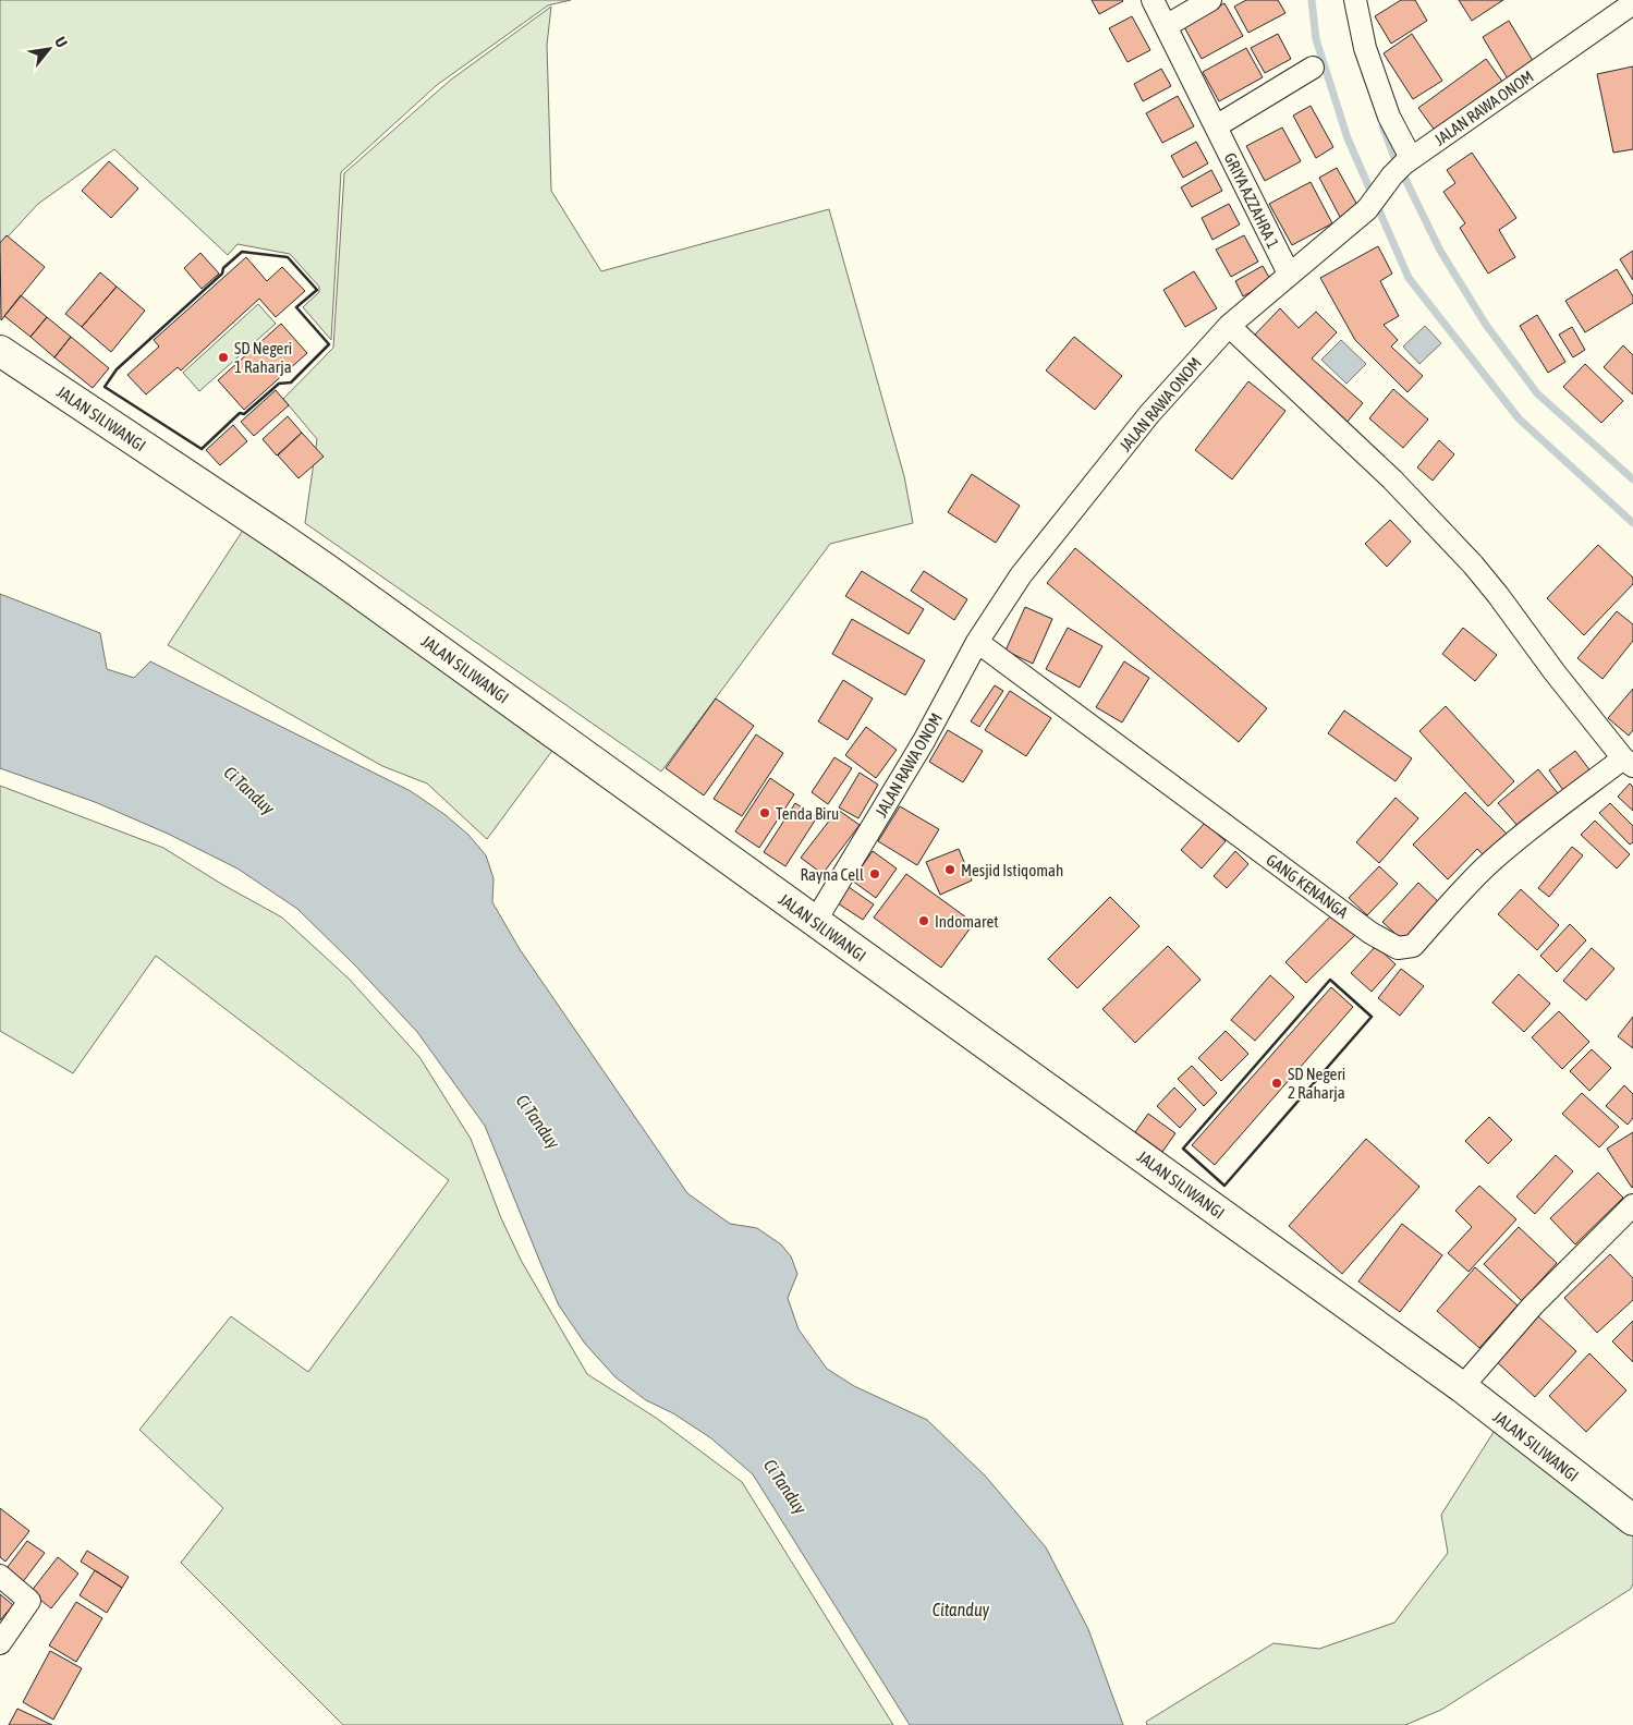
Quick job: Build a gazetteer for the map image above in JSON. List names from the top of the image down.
{
  "streets": {
    "highway": ["JALAN SILIWANGI"],
    "street": ["JALAN RAWA ONOM", "GRIYA AZZAHRA 1", "GANG KENANGA"]
  },
  "crossings": [
    ["JALAN RAWA ONOM", "GRIYA AZZAHRA 1"],
    ["JALAN RAWA ONOM", "JALAN SILIWANGI"],
    ["JALAN RAWA ONOM", "GANG KENANGA"]
  ],
  "water": ["Ci Tanduy", "Citanduy"],
  "places": [
    "SD Negeri 1 Raharja",
    "Tenda Biru",
    "Mesjid Istiqomah",
    "Rayna Cell",
    "Indomaret",
    "SD Negeri 2 Raharja"
  ],
  "north": "top right"
}
